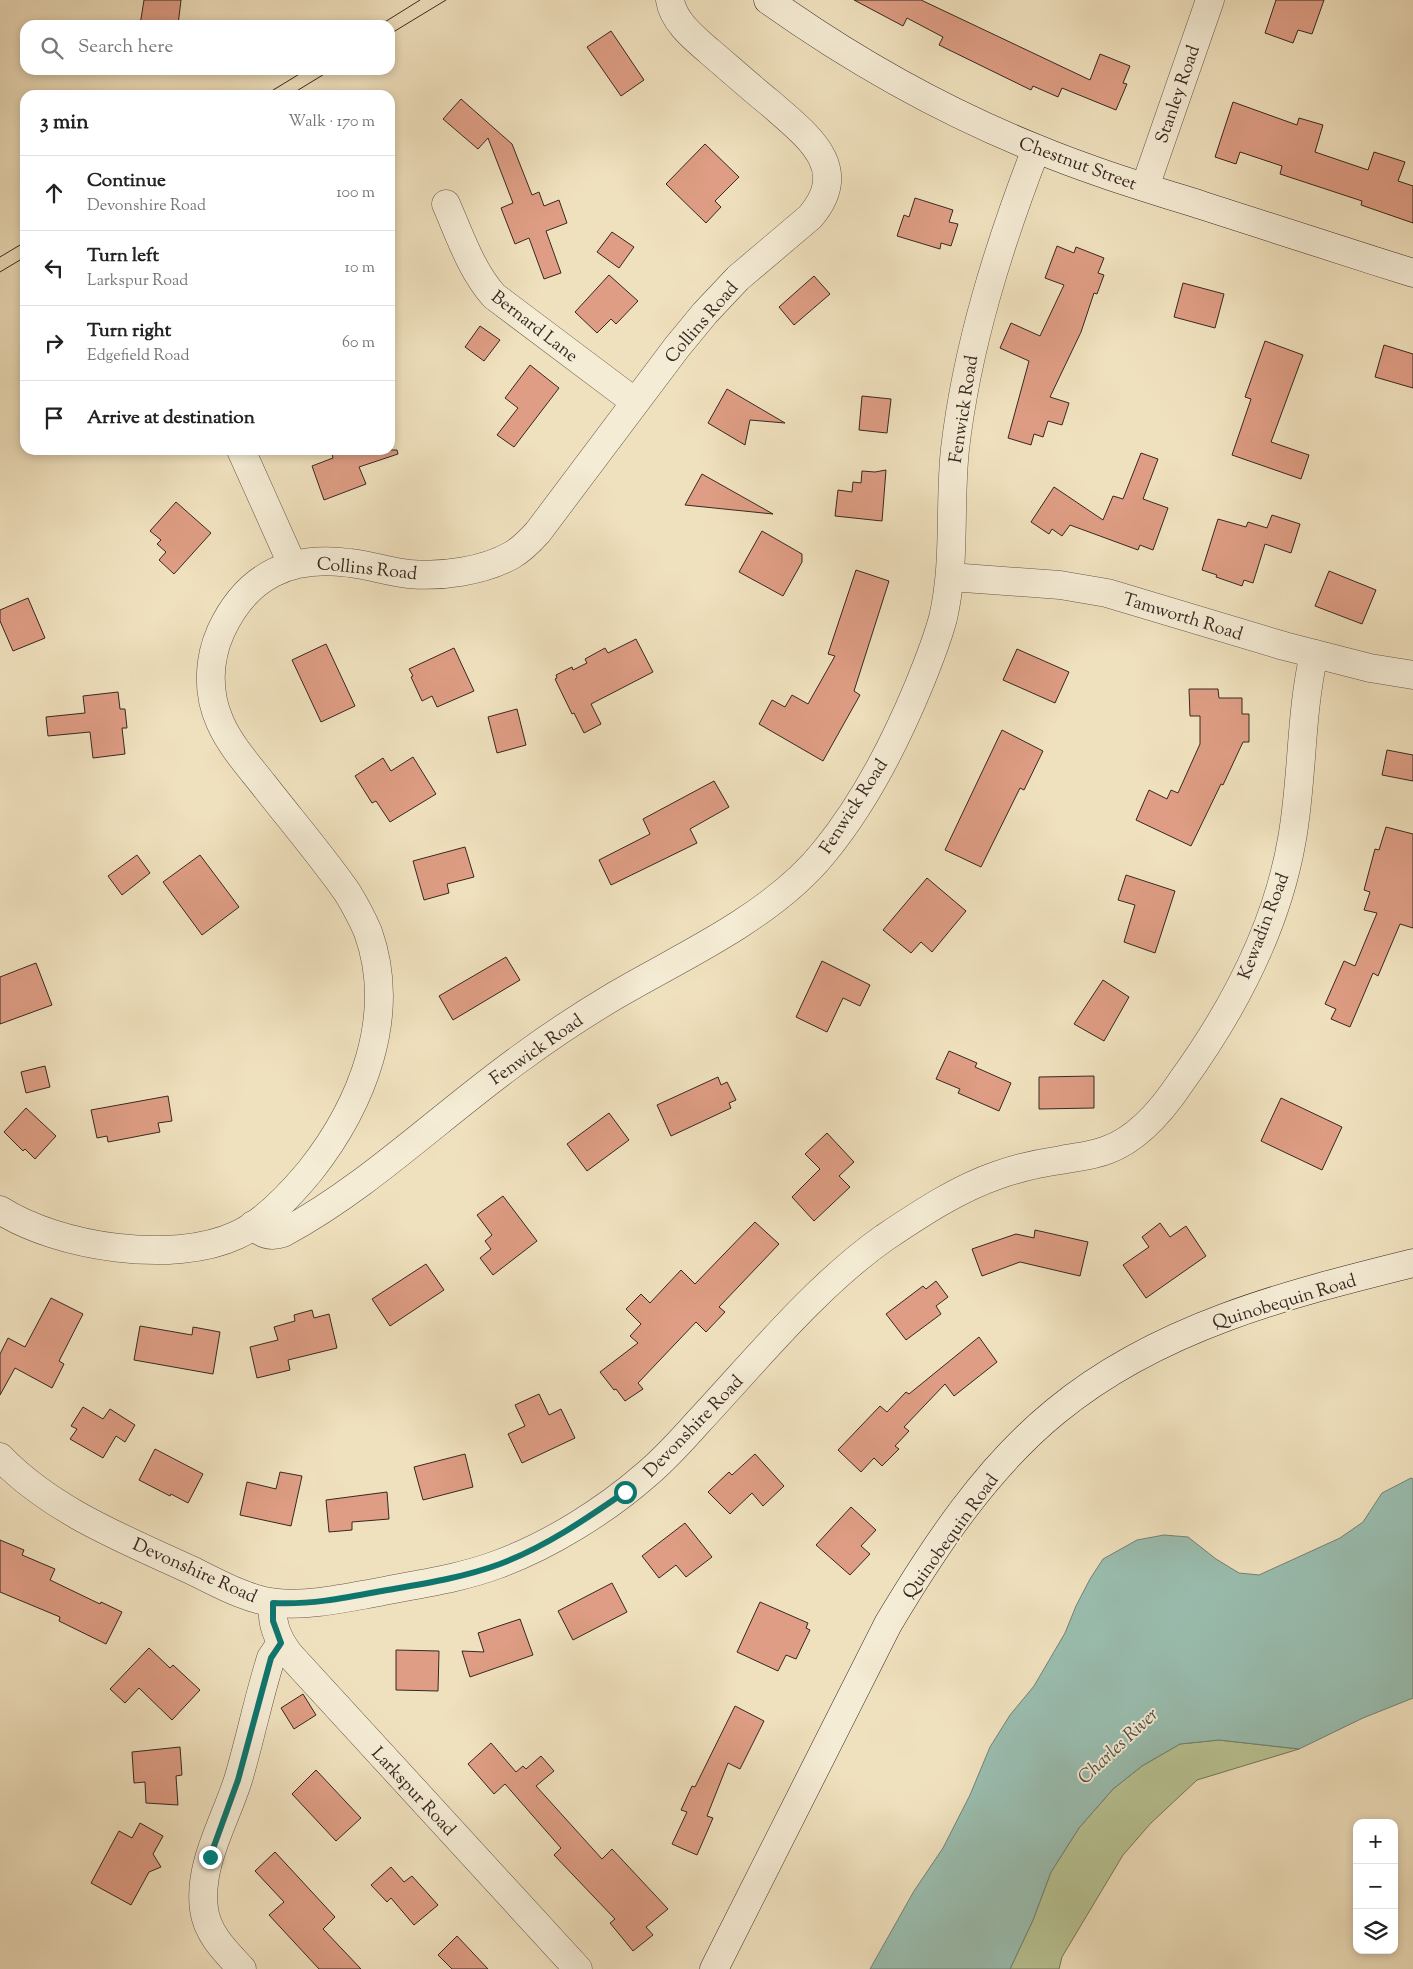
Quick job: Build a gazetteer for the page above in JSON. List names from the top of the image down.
{
  "streets": {
    "street": [
      "Stanley Road",
      "Chestnut Street",
      "Collins Road",
      "Bernard Lane",
      "Fenwick Road",
      "Tamworth Road",
      "Kewadin Road",
      "Quinobequin Road",
      "Devonshire Road",
      "Larkspur Road"
    ]
  },
  "crossings": [
    ["Stanley Road", "Chestnut Street"],
    ["Chestnut Street", "Fenwick Road"],
    ["Collins Road", "Bernard Lane"],
    ["Collins Road", "Fenwick Road"],
    ["Fenwick Road", "Tamworth Road"],
    ["Tamworth Road", "Kewadin Road"],
    ["Kewadin Road", "Devonshire Road"],
    ["Devonshire Road", "Larkspur Road"]
  ],
  "water": ["Charles River"],
  "page": {
    "search": "Search here",
    "heading": ["3 min", "Walk · 170 m"],
    "list": [
      ["Continue", "Devonshire Road", "100 m"],
      ["Turn left", "Larkspur Road", "10 m"],
      ["Turn right", "Edgefield Road", "60 m"],
      "Arrive at destination"
    ],
    "map_buttons": ["+", "−"]
  }
}
